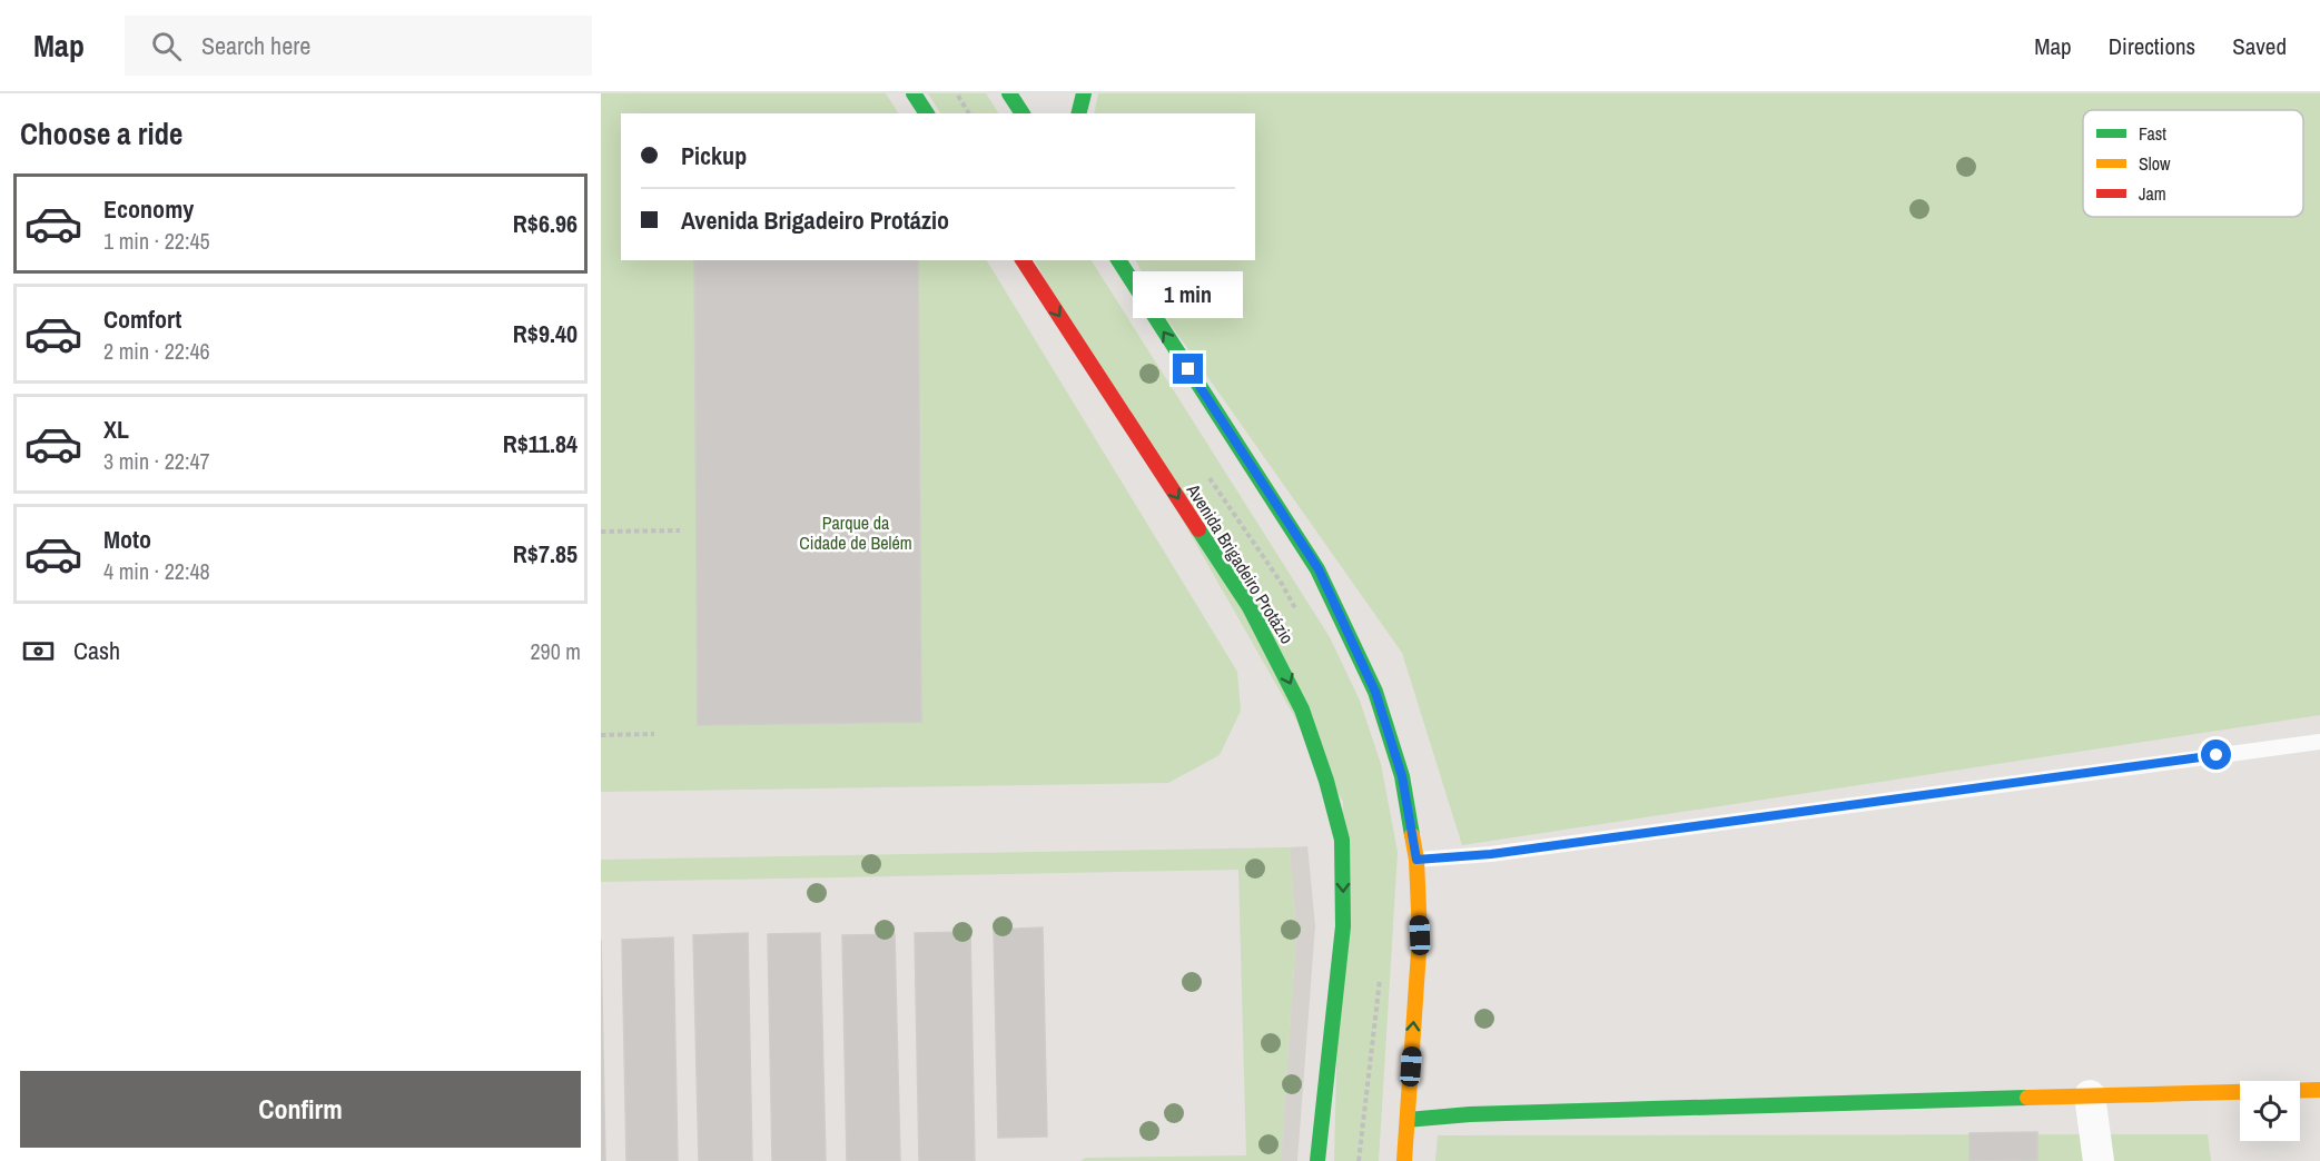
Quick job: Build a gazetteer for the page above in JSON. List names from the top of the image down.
{
  "streets": {
    "main road": ["Avenida Brigadeiro Protázio"]
  },
  "parks": ["Parque da Cidade de Belém"],
  "legend": ["Fast", "Slow", "Jam"],
  "page": {
    "header": "Map",
    "search": "Search here",
    "nav": ["Map", "Directions", "Saved"],
    "heading": "Choose a ride",
    "banner": ["Pickup", "Avenida Brigadeiro Protázio"],
    "list": [
      {
        "name": "Economy",
        "note": "1 min · 22:45",
        "value": "R$6.96"
      },
      {
        "name": "Comfort",
        "note": "2 min · 22:46",
        "value": "R$9.40"
      },
      {
        "name": "XL",
        "note": "3 min · 22:47",
        "value": "R$11.84"
      },
      {
        "name": "Moto",
        "note": "4 min · 22:48",
        "value": "R$7.85"
      }
    ],
    "bubble": "1 min",
    "pay": ["Cash", "290 m"],
    "buttons": "Confirm"
  }
}
